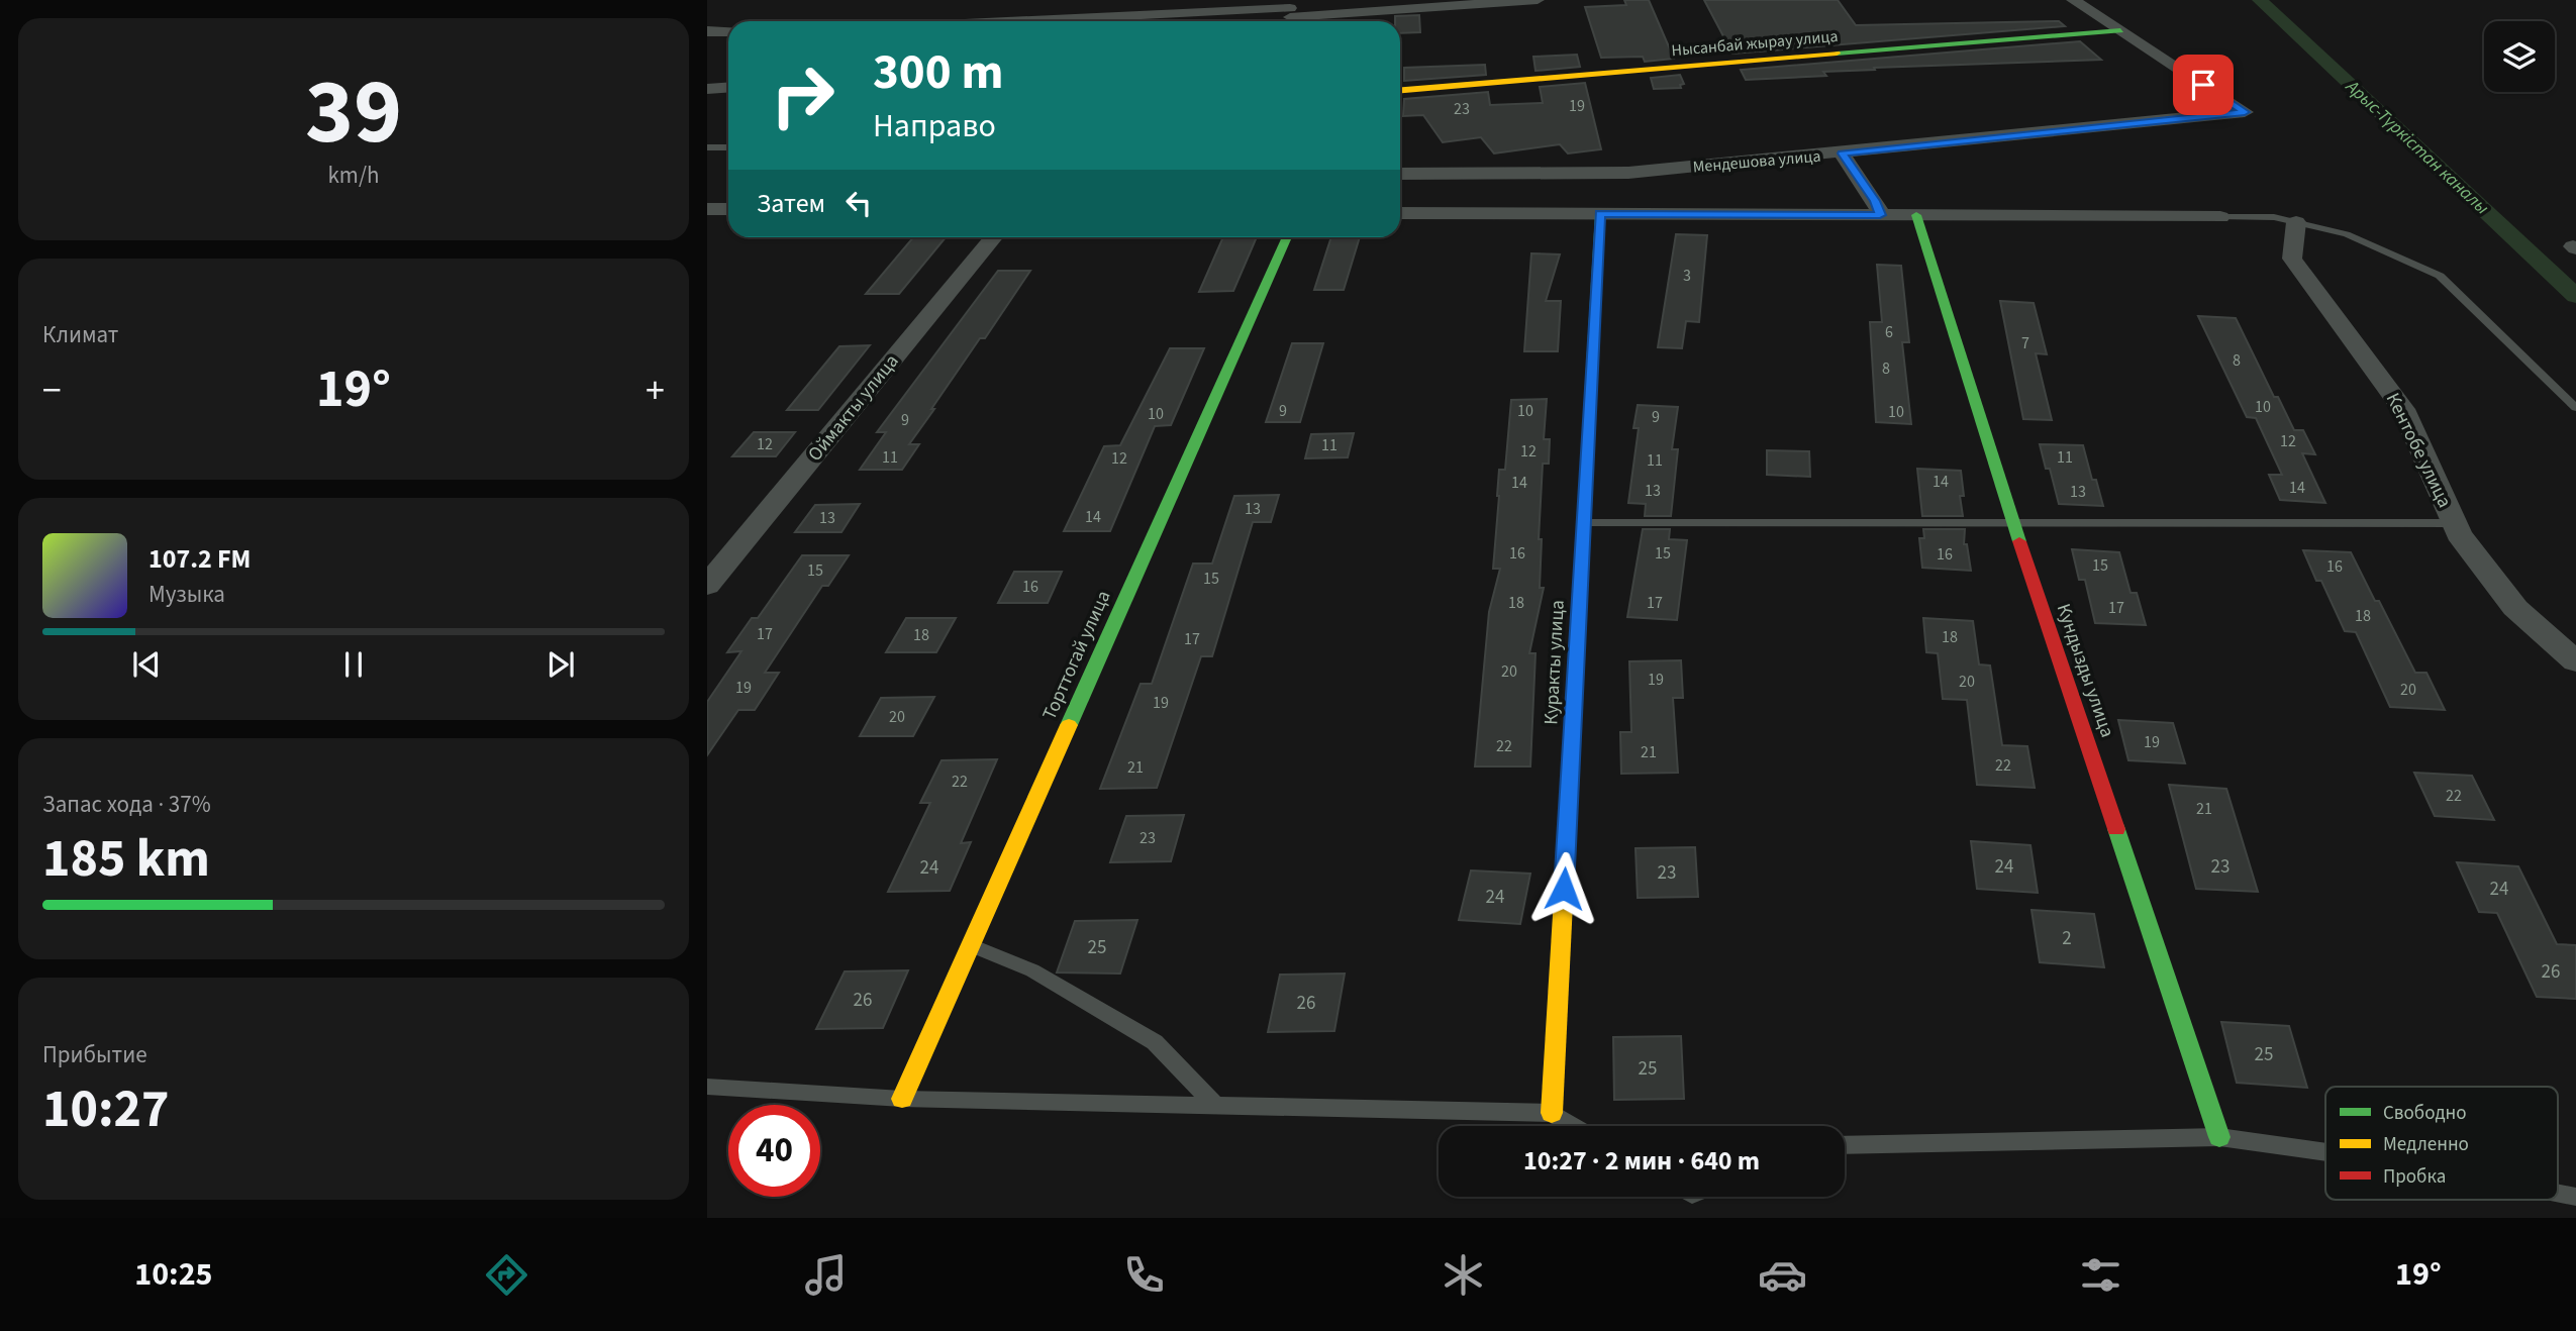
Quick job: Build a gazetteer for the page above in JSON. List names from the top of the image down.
{
  "streets": {
    "street": [
      "Нысанбай жырау улица",
      "Мендешова улица",
      "Оймакты улица",
      "Кентобе улица",
      "Торттогай улица",
      "Куракты улица",
      "Кундызды улица"
    ]
  },
  "crossings": [
    ["Нысанбай жырау улица", "Мендешова улица"]
  ],
  "water": ["Арыс-Түркістан каналы"],
  "house_numbers": [
    "19",
    "23",
    "3",
    "6",
    "7",
    "8",
    "8",
    "10",
    "9",
    "10",
    "10",
    "10",
    "9",
    "9",
    "12",
    "12",
    "11",
    "12",
    "11",
    "11",
    "12",
    "11",
    "14",
    "14",
    "14",
    "13",
    "13",
    "13",
    "14",
    "13",
    "16",
    "15",
    "16",
    "15",
    "16",
    "15",
    "15",
    "16",
    "18",
    "17",
    "17",
    "18",
    "17",
    "18",
    "18",
    "17",
    "20",
    "19",
    "20",
    "19",
    "20",
    "19",
    "20",
    "19",
    "22",
    "21",
    "22",
    "21",
    "22",
    "22",
    "21",
    "23",
    "24",
    "23",
    "24",
    "23",
    "24",
    "24",
    "2",
    "25",
    "26",
    "26",
    "26",
    "25",
    "25"
  ],
  "legend": ["Свободно", "Медленно", "Пробка"],
  "page": {
    "tile": [
      ["39", "km/h"],
      "Климат",
      ["Запас хода · 37%", "185 km"],
      ["Прибытие", "10:27"]
    ],
    "turn": ["300 m", "Направо"],
    "then": "Затем",
    "heat": ["−", "19°", "+"],
    "song": ["107.2 FM", "Музыка"],
    "limit": "40",
    "trip": "10:27 · 2 мин · 640 m",
    "tabs": ["10:25", "19°"]
  }
}
